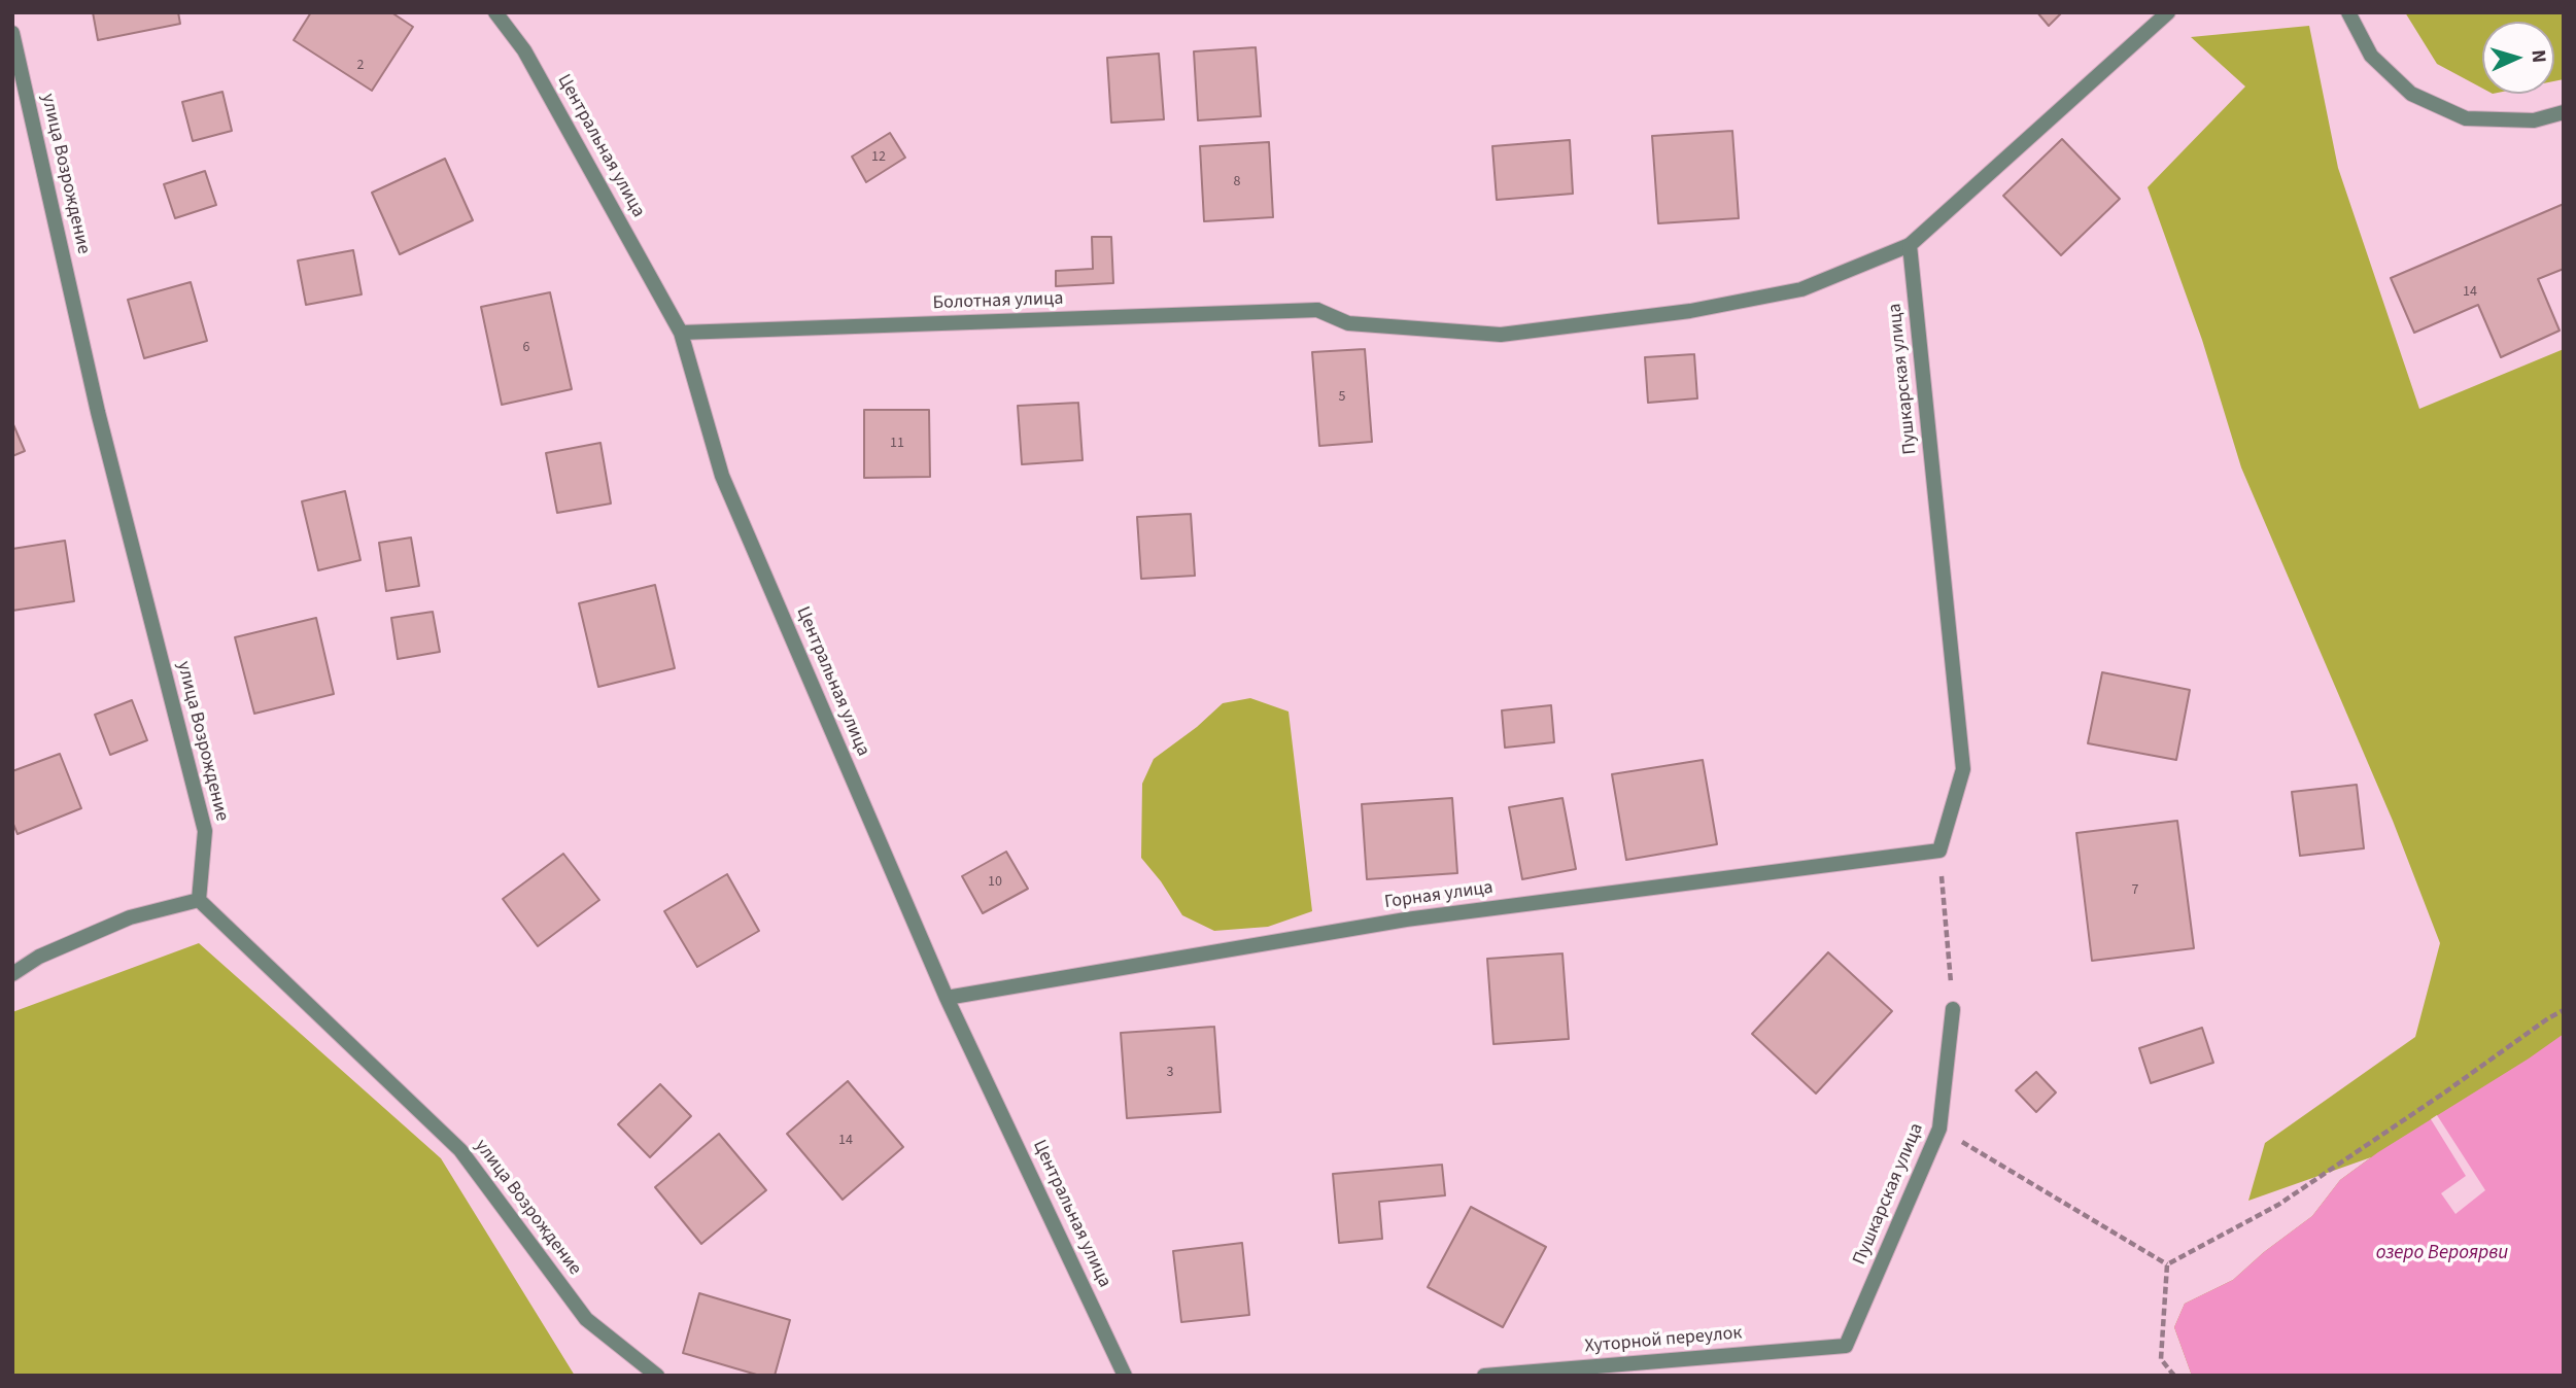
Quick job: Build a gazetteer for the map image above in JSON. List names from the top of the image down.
{
  "streets": {
    "street": [
      "Центральная улица",
      "улица Возрождение",
      "Болотная улица",
      "Пушкарская улица",
      "Горная улица",
      "Хуторной переулок"
    ]
  },
  "crossings": [
    ["Центральная улица", "Болотная улица"],
    ["Центральная улица", "Горная улица"],
    ["Болотная улица", "Пушкарская улица"],
    ["Пушкарская улица", "Горная улица"],
    ["Пушкарская улица", "Хуторной переулок"]
  ],
  "water": ["озеро Вероярви"],
  "house_numbers": [
    "2",
    "12",
    "8",
    "14",
    "6",
    "5",
    "11",
    "10",
    "7",
    "3",
    "14"
  ],
  "north": "right"
}
